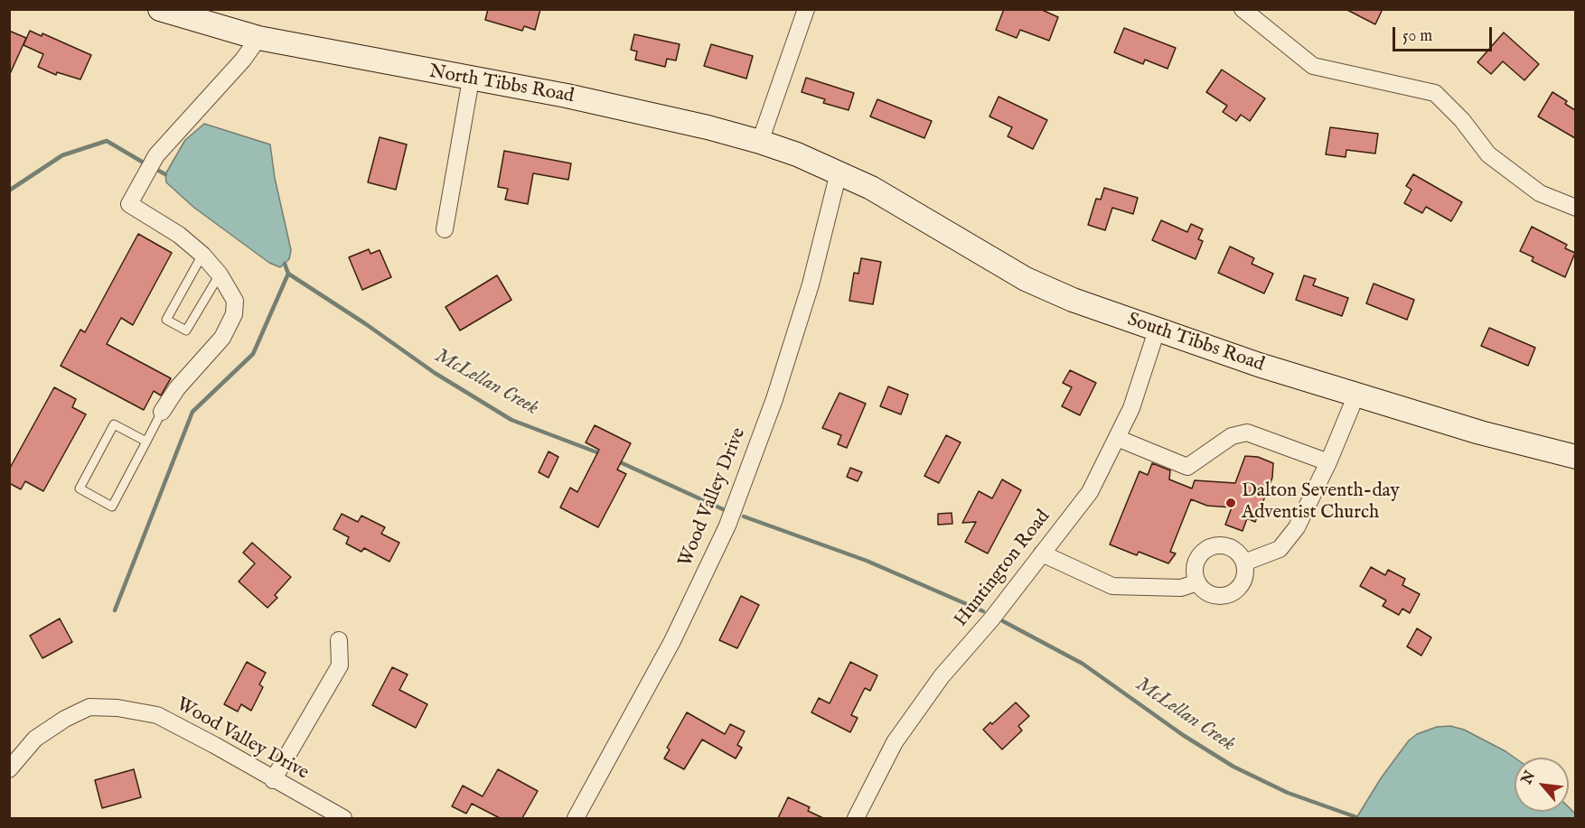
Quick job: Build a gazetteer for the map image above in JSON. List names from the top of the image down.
{
  "streets": {
    "street": [
      "North Tibbs Road",
      "South Tibbs Road",
      "Wood Valley Drive",
      "Huntington Road"
    ]
  },
  "crossings": [
    ["North Tibbs Road", "South Tibbs Road"],
    ["North Tibbs Road", "Wood Valley Drive"],
    ["South Tibbs Road", "Wood Valley Drive"],
    ["South Tibbs Road", "Huntington Road"]
  ],
  "water": ["McLellan Creek"],
  "places": ["Dalton Seventh-day Adventist Church"],
  "scale_bar": "50 m",
  "north": "top left"
}
